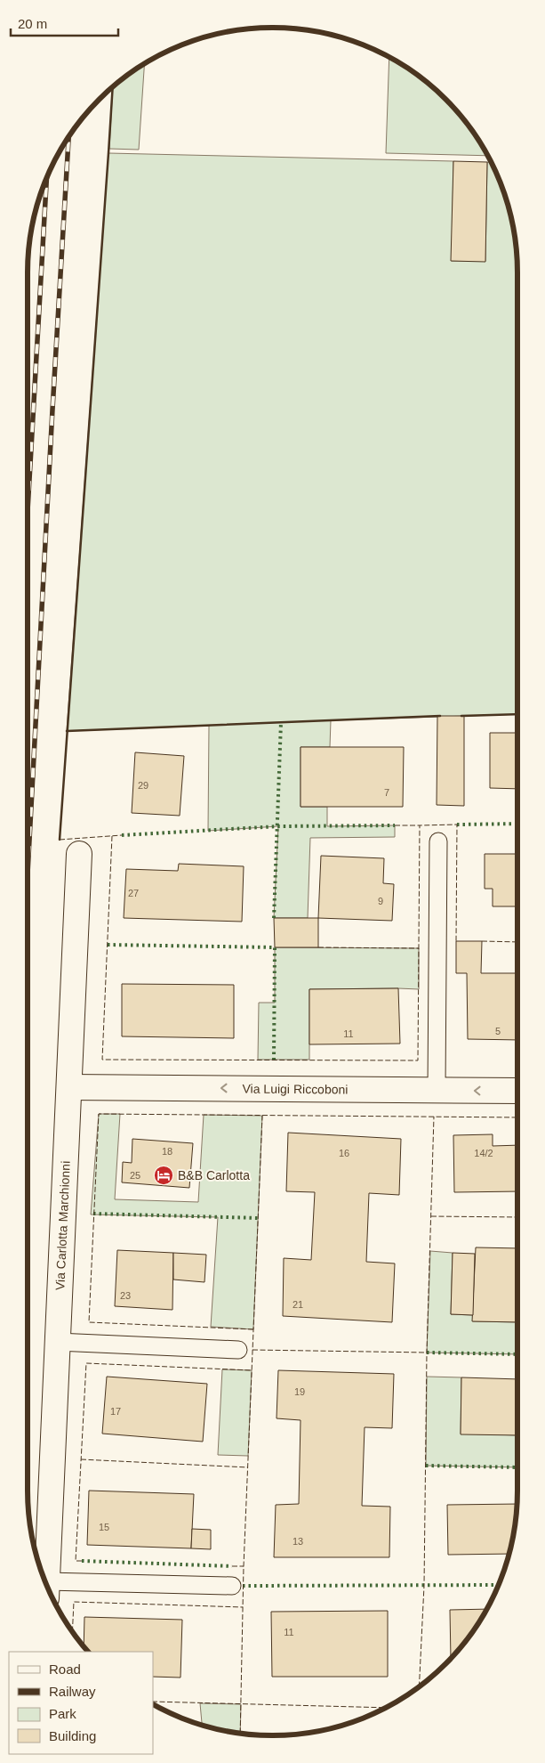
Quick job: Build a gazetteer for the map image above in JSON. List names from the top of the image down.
{
  "streets": {
    "street": ["Via Luigi Riccoboni", "Via Carlotta Marchionni"]
  },
  "crossings": [
    ["Via Luigi Riccoboni", "Via Carlotta Marchionni"]
  ],
  "one_way": ["Via Luigi Riccoboni"],
  "places": {
    "hotel": ["B&B Carlotta"]
  },
  "house_numbers": [
    "29",
    "7",
    "27",
    "9",
    "5",
    "11",
    "18",
    "16",
    "14/2",
    "25",
    "23",
    "21",
    "19",
    "17",
    "15",
    "13",
    "11"
  ],
  "legend": [
    "Road",
    "Railway",
    "Park",
    "Building"
  ],
  "scale_bar": "20 m"
}
